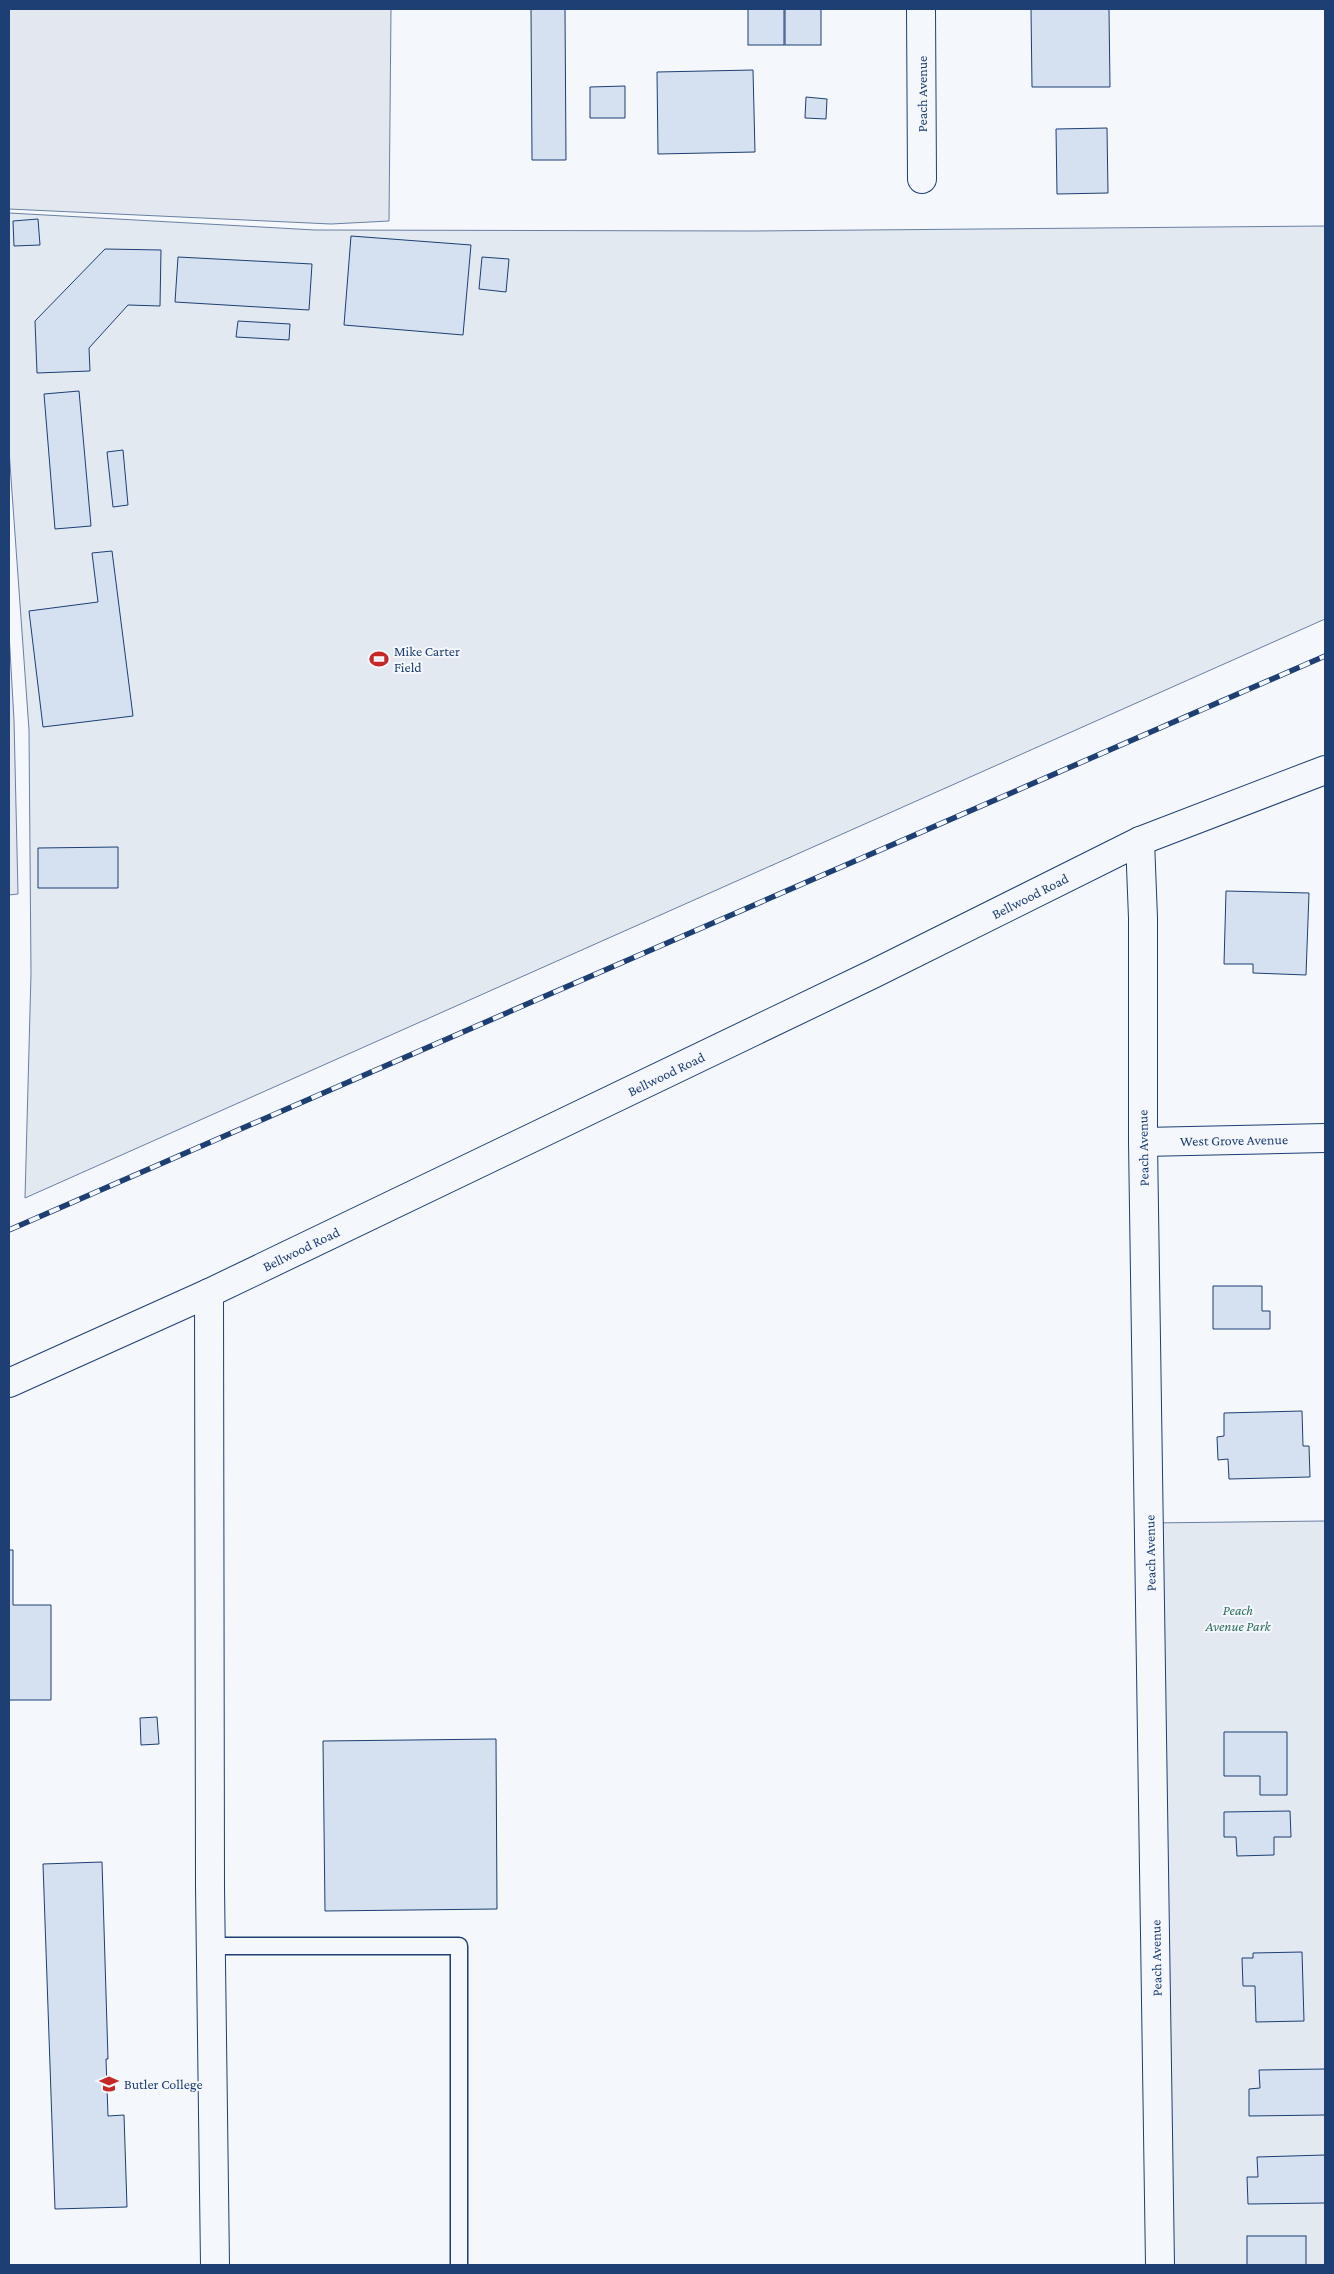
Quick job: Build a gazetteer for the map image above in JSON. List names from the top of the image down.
{
  "streets": {
    "street": ["Peach Avenue", "Bellwood Road", "West Grove Avenue"]
  },
  "crossings": [
    ["Peach Avenue", "Bellwood Road"],
    ["Peach Avenue", "West Grove Avenue"]
  ],
  "parks": ["Peach Avenue Park"],
  "places": {
    "sports": ["Mike Carter Field"],
    "school or university": ["Butler College"]
  }
}
